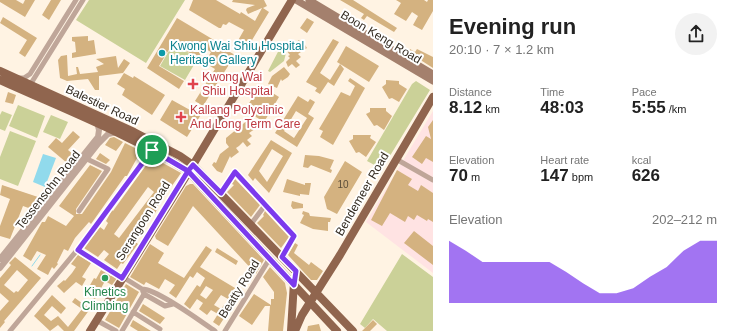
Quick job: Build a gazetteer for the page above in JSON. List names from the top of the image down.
{
  "streets": {
    "main road": [
      "Boon Keng Road",
      "Balestier Road",
      "Bendemeer Road",
      "Serangoon Road"
    ],
    "street": ["Tessensohn Road", "Beatty Road"]
  },
  "crossings": [
    ["Balestier Road", "Tessensohn Road"],
    ["Balestier Road", "Serangoon Road"],
    ["Serangoon Road", "Beatty Road"]
  ],
  "places": {
    "other": ["Kwong Wai Shiu Hospital Heritage Gallery", "Kinetics Climbing"],
    "health": ["Kwong Wai Shiu Hospital", "Kallang Polyclinic And Long Term Care"]
  },
  "house_numbers": ["10"],
  "page": {
    "heading": ["Evening run", "20:10 · 7 × 1.2 km"],
    "stats": [
      ["Distance", "8.12 km"],
      ["Time", "48:03"],
      ["Pace", "5:55 /km"],
      ["Elevation", "70 m"],
      ["Heart rate", "147 bpm"],
      ["kcal", "626"]
    ],
    "chart": ["Elevation", "202–212 m"]
  }
}
